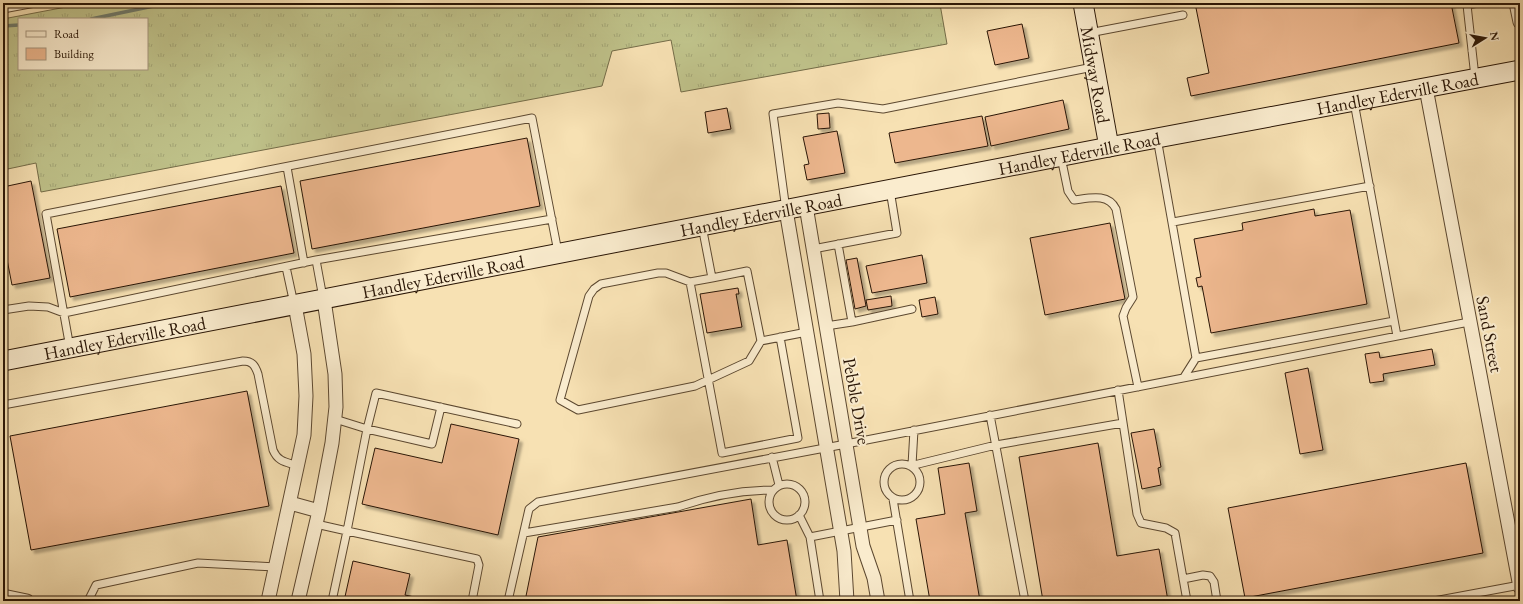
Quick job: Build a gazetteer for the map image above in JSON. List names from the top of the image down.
{
  "streets": {
    "main road": ["Midway Road", "Handley Ederville Road"],
    "street": ["Sand Street", "Pebble Drive"]
  },
  "crossings": [
    ["Midway Road", "Handley Ederville Road"],
    ["Handley Ederville Road", "Sand Street"],
    ["Handley Ederville Road", "Pebble Drive"]
  ],
  "legend": ["Road", "Building"],
  "north": "right"
}
